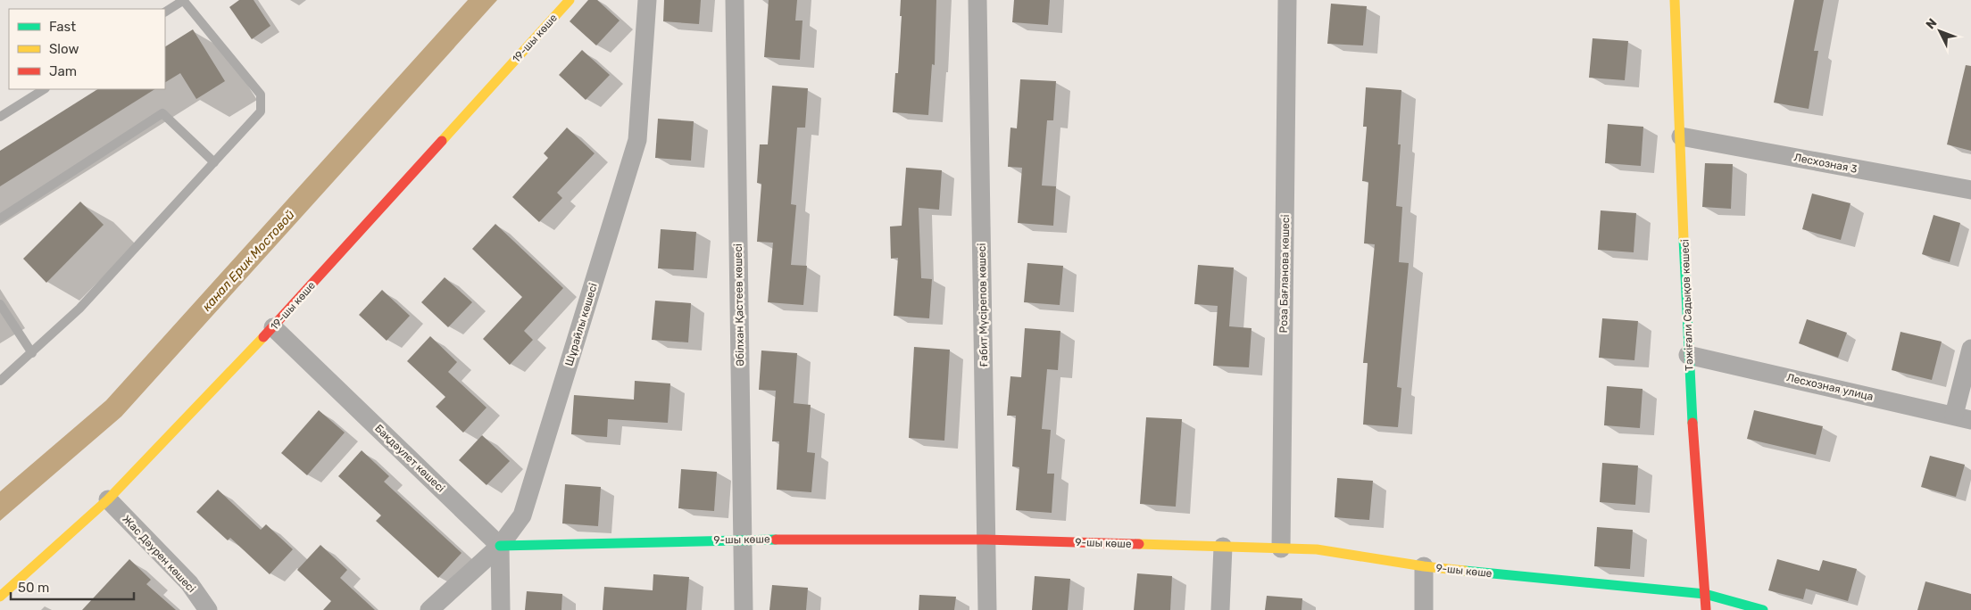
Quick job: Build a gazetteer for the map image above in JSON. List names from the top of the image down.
{
  "streets": {
    "street": [
      "19-шы көше",
      "Лесхозная 3",
      "Роза Бағланова көшесi",
      "Әбілхан Қастеев көшесi",
      "Ғабит Мүсірепов көшесi",
      "Тәжіғали Садықов көшесі",
      "Шұрайлы көшесі",
      "Лесхозная улица",
      "Бақдәулет көшесi",
      "9-шы көше",
      "Жас Дәурен көшесі"
    ]
  },
  "crossings": [
    ["19-шы көше", "Бақдәулет көшесi"],
    ["19-шы көше", "Жас Дәурен көшесі"],
    ["Лесхозная 3", "Тәжіғали Садықов көшесі"],
    ["Роза Бағланова көшесi", "9-шы көше"],
    ["Әбілхан Қастеев көшесi", "9-шы көше"],
    ["Ғабит Мүсірепов көшесi", "9-шы көше"],
    ["Тәжіғали Садықов көшесі", "Лесхозная улица"],
    ["Тәжіғали Садықов көшесі", "9-шы көше"],
    ["Шұрайлы көшесі", "Бақдәулет көшесi"],
    ["Шұрайлы көшесі", "9-шы көше"],
    ["Бақдәулет көшесi", "9-шы көше"]
  ],
  "water": ["канал Ерик Мостовой"],
  "legend": ["Fast", "Slow", "Jam"],
  "scale_bar": "50 m",
  "north": "top left"
}
